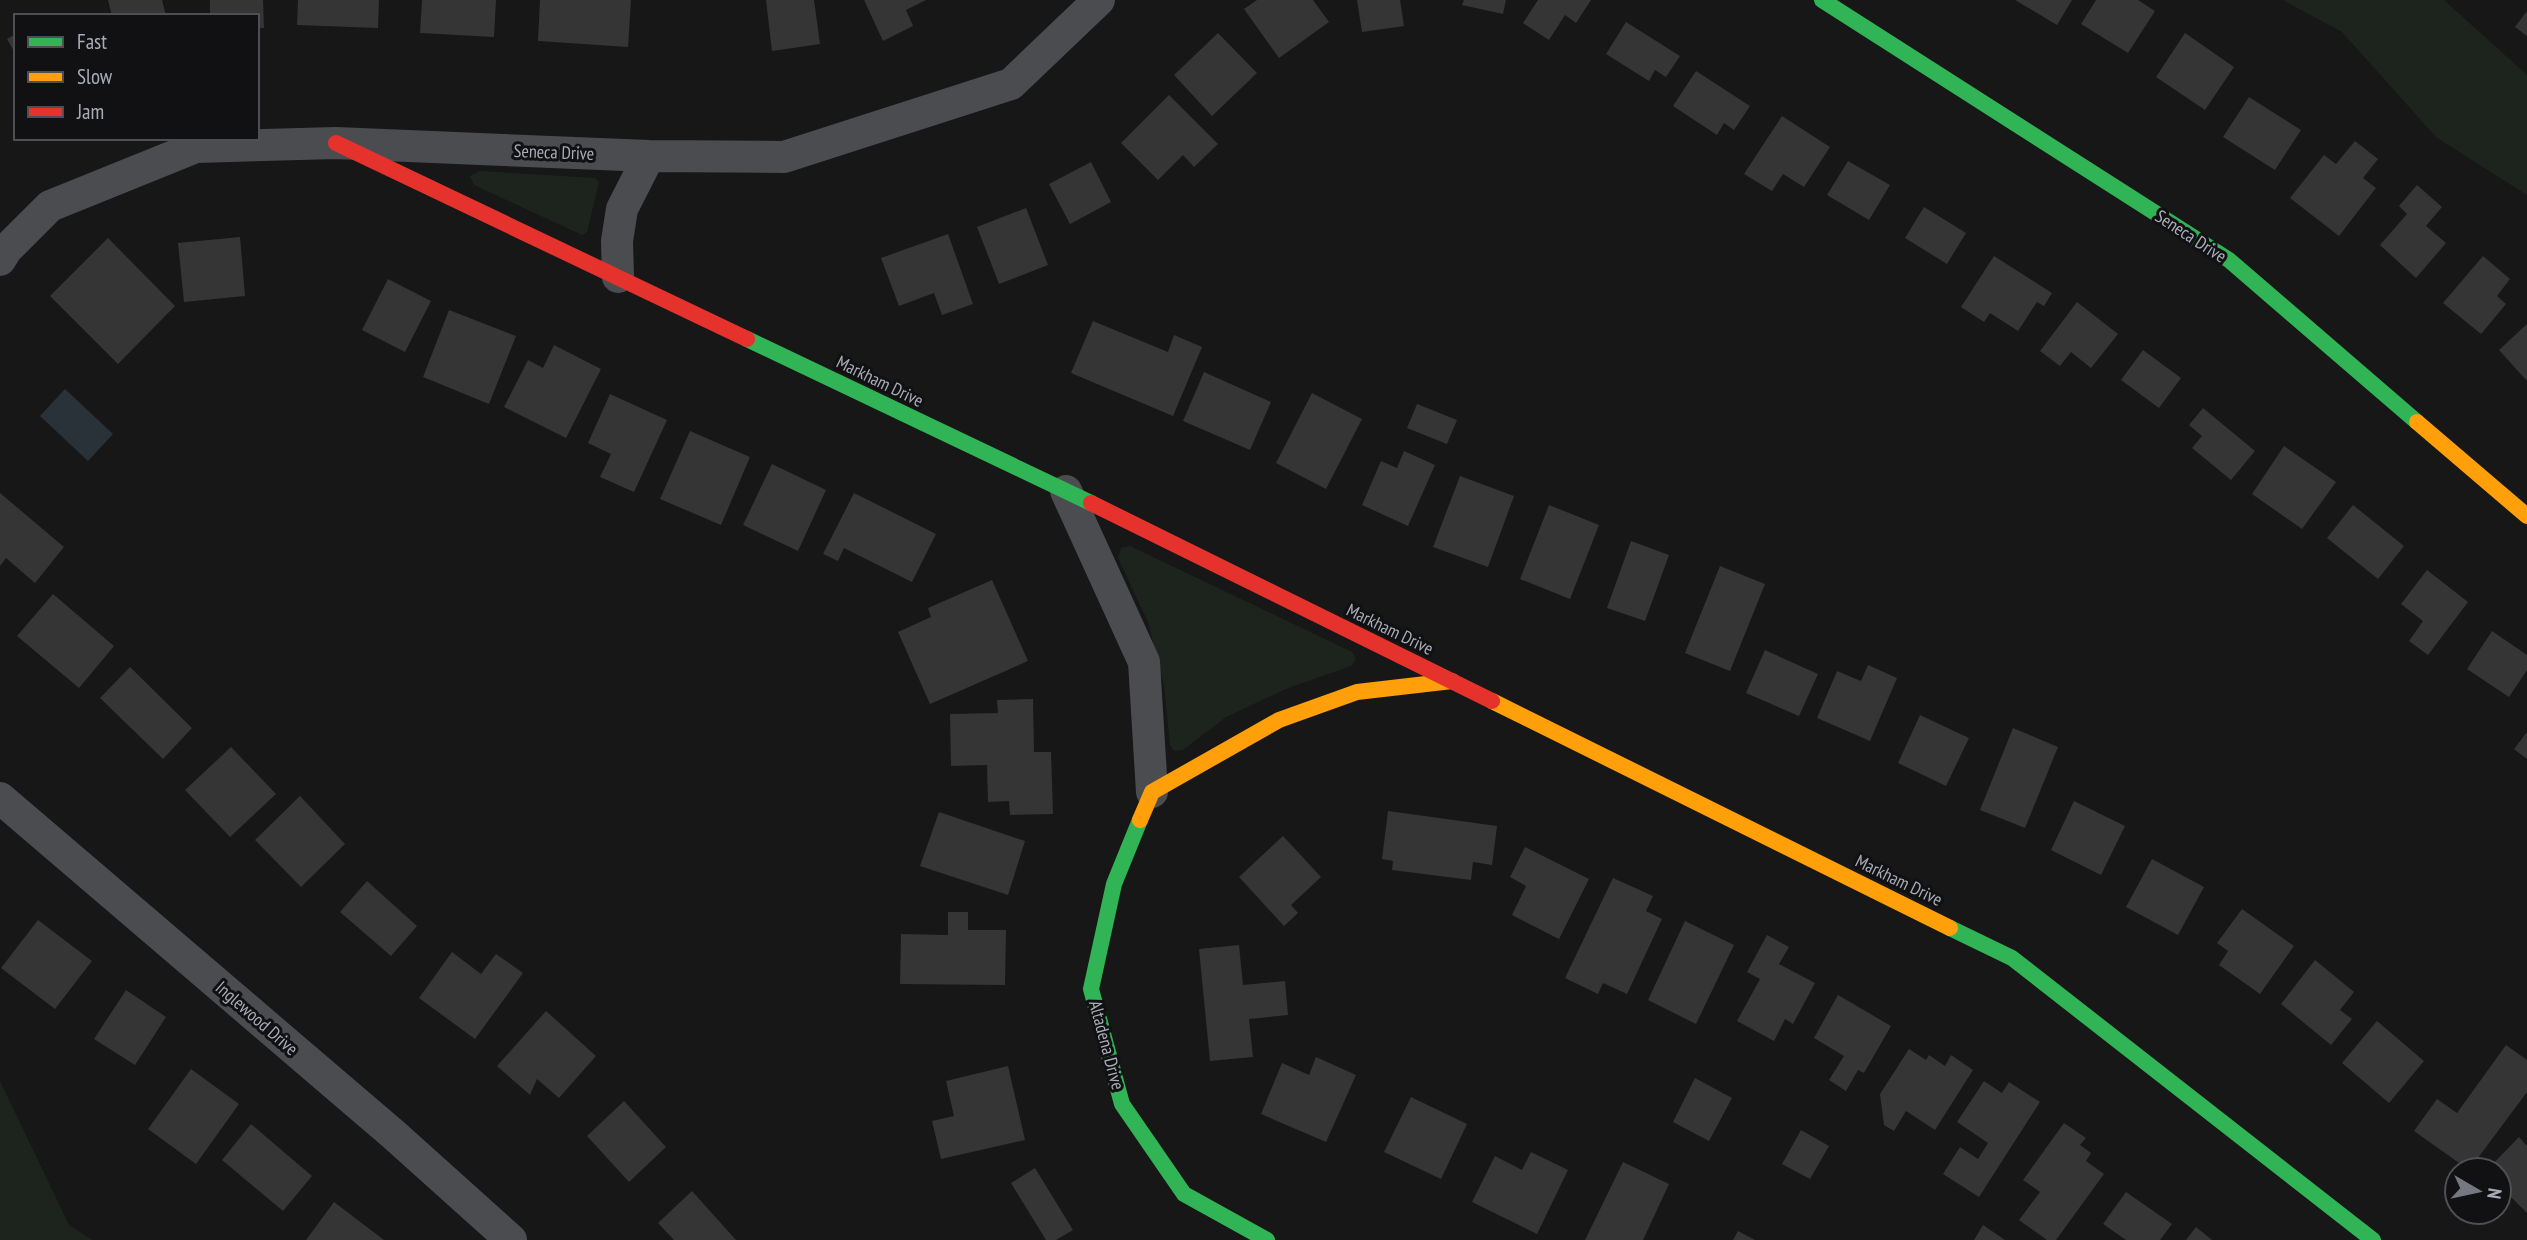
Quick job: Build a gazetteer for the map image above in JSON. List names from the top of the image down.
{
  "streets": {
    "street": [
      "Seneca Drive",
      "Markham Drive",
      "Inglewood Drive",
      "Altadena Drive"
    ]
  },
  "crossings": [
    ["Seneca Drive", "Markham Drive"],
    ["Markham Drive", "Altadena Drive"]
  ],
  "legend": ["Fast", "Slow", "Jam"],
  "north": "right"
}
